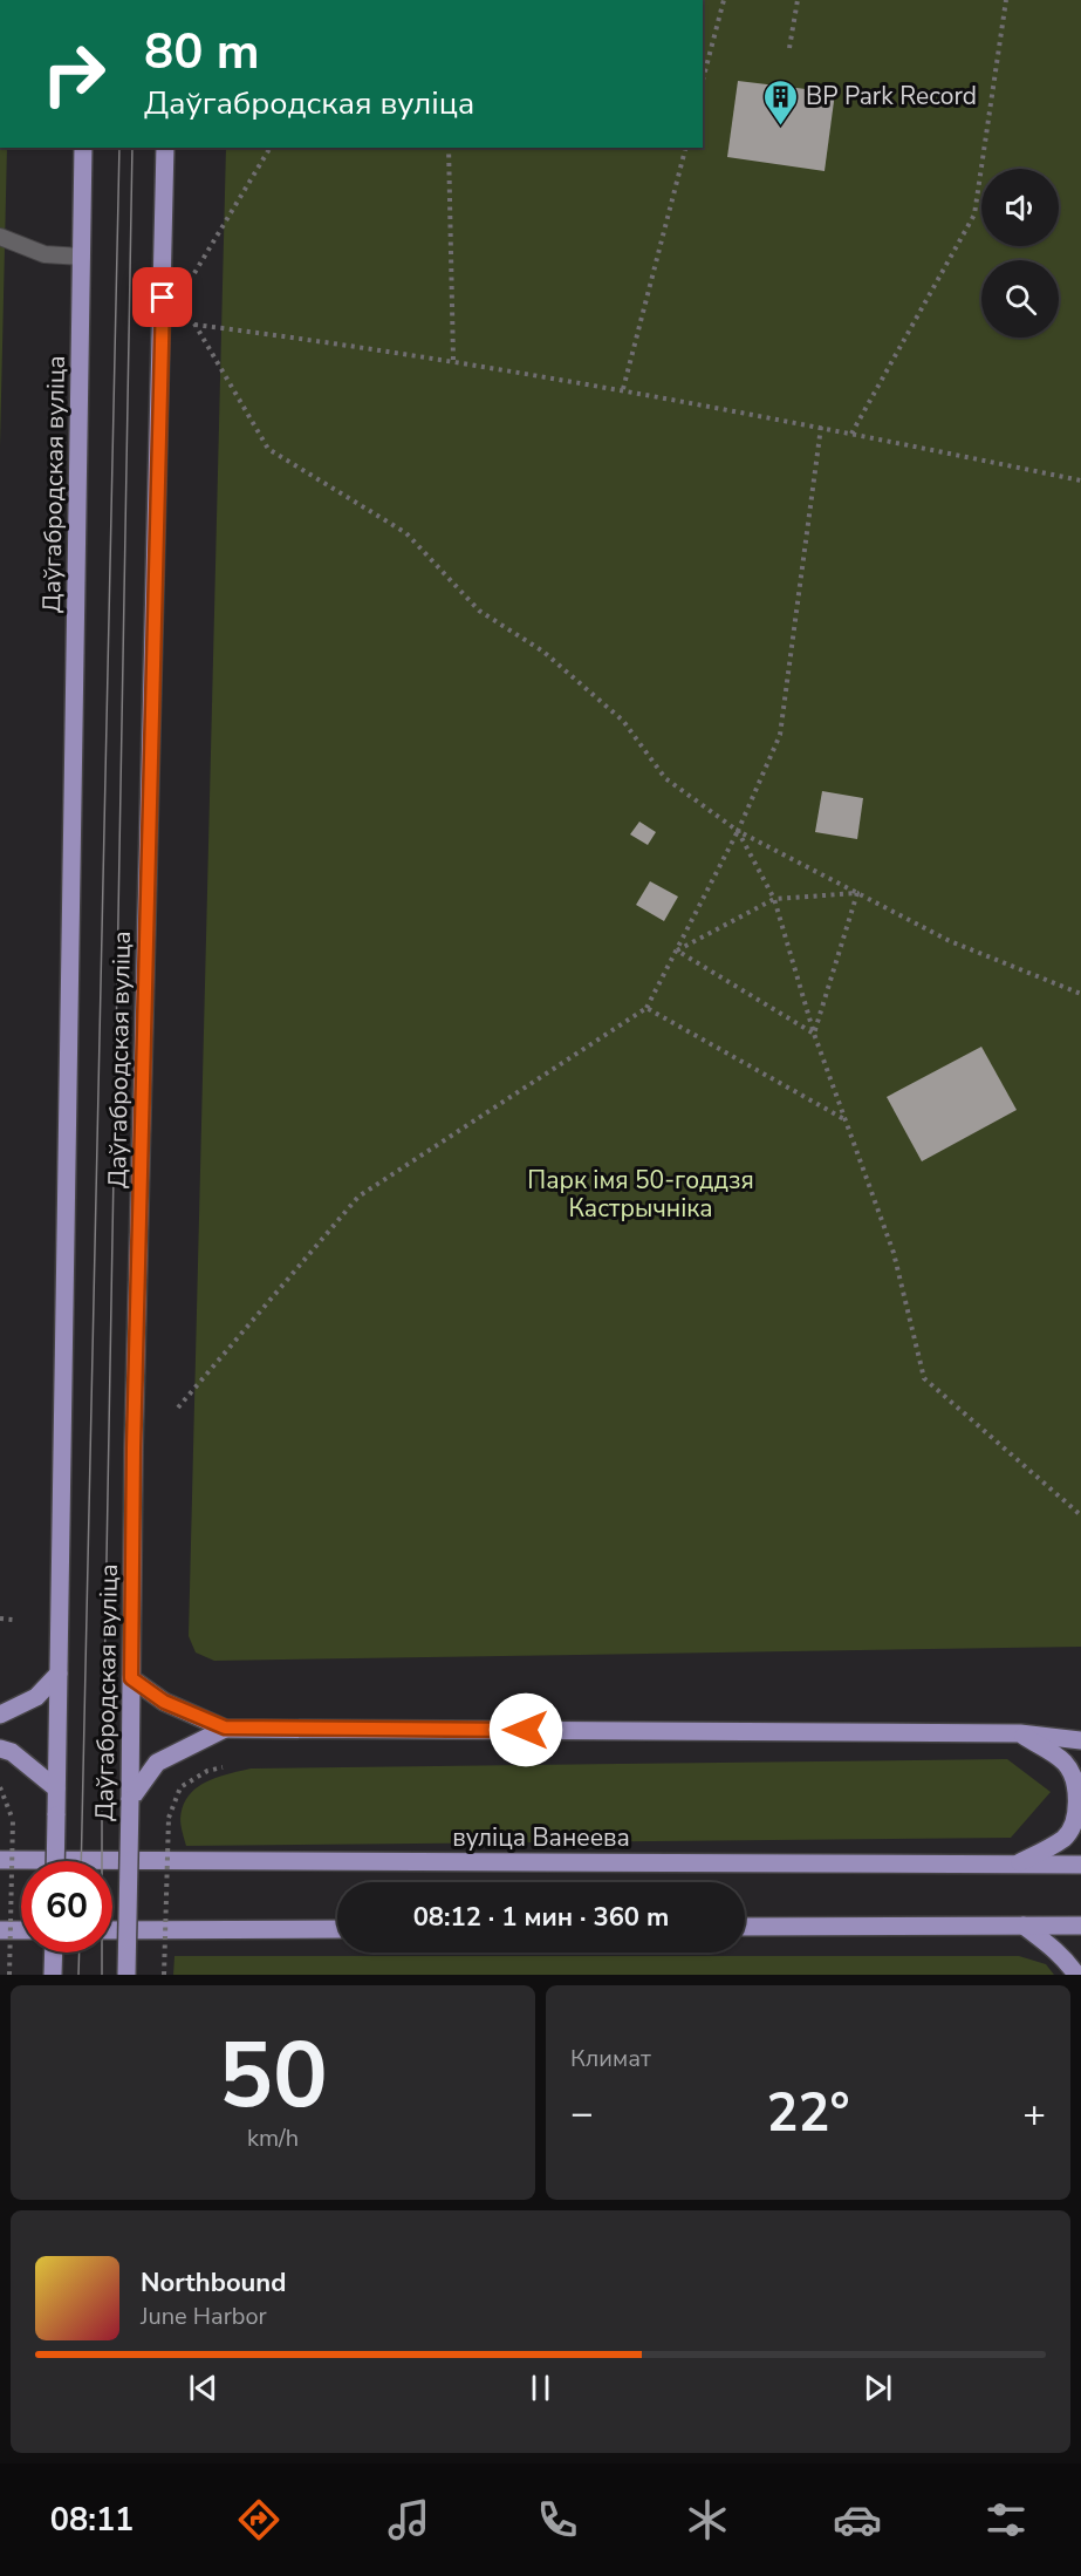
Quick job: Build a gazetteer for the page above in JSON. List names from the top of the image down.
{
  "streets": {
    "main road": ["Даўгабродская вуліца", "вуліца Ванеева"]
  },
  "parks": ["Парк імя 50-годдзя Кастрычніка"],
  "places": {
    "building": ["BP Park Record"]
  },
  "page": {
    "turn": ["80 m", "Даўгабродская вуліца"],
    "limit": "60",
    "trip": "08:12 · 1 мин · 360 m",
    "tile": [
      ["50", "km/h"],
      "Климат"
    ],
    "heat": ["−", "22°", "+"],
    "song": ["Northbound", "June Harbor"],
    "tabs": "08:11"
  }
}
